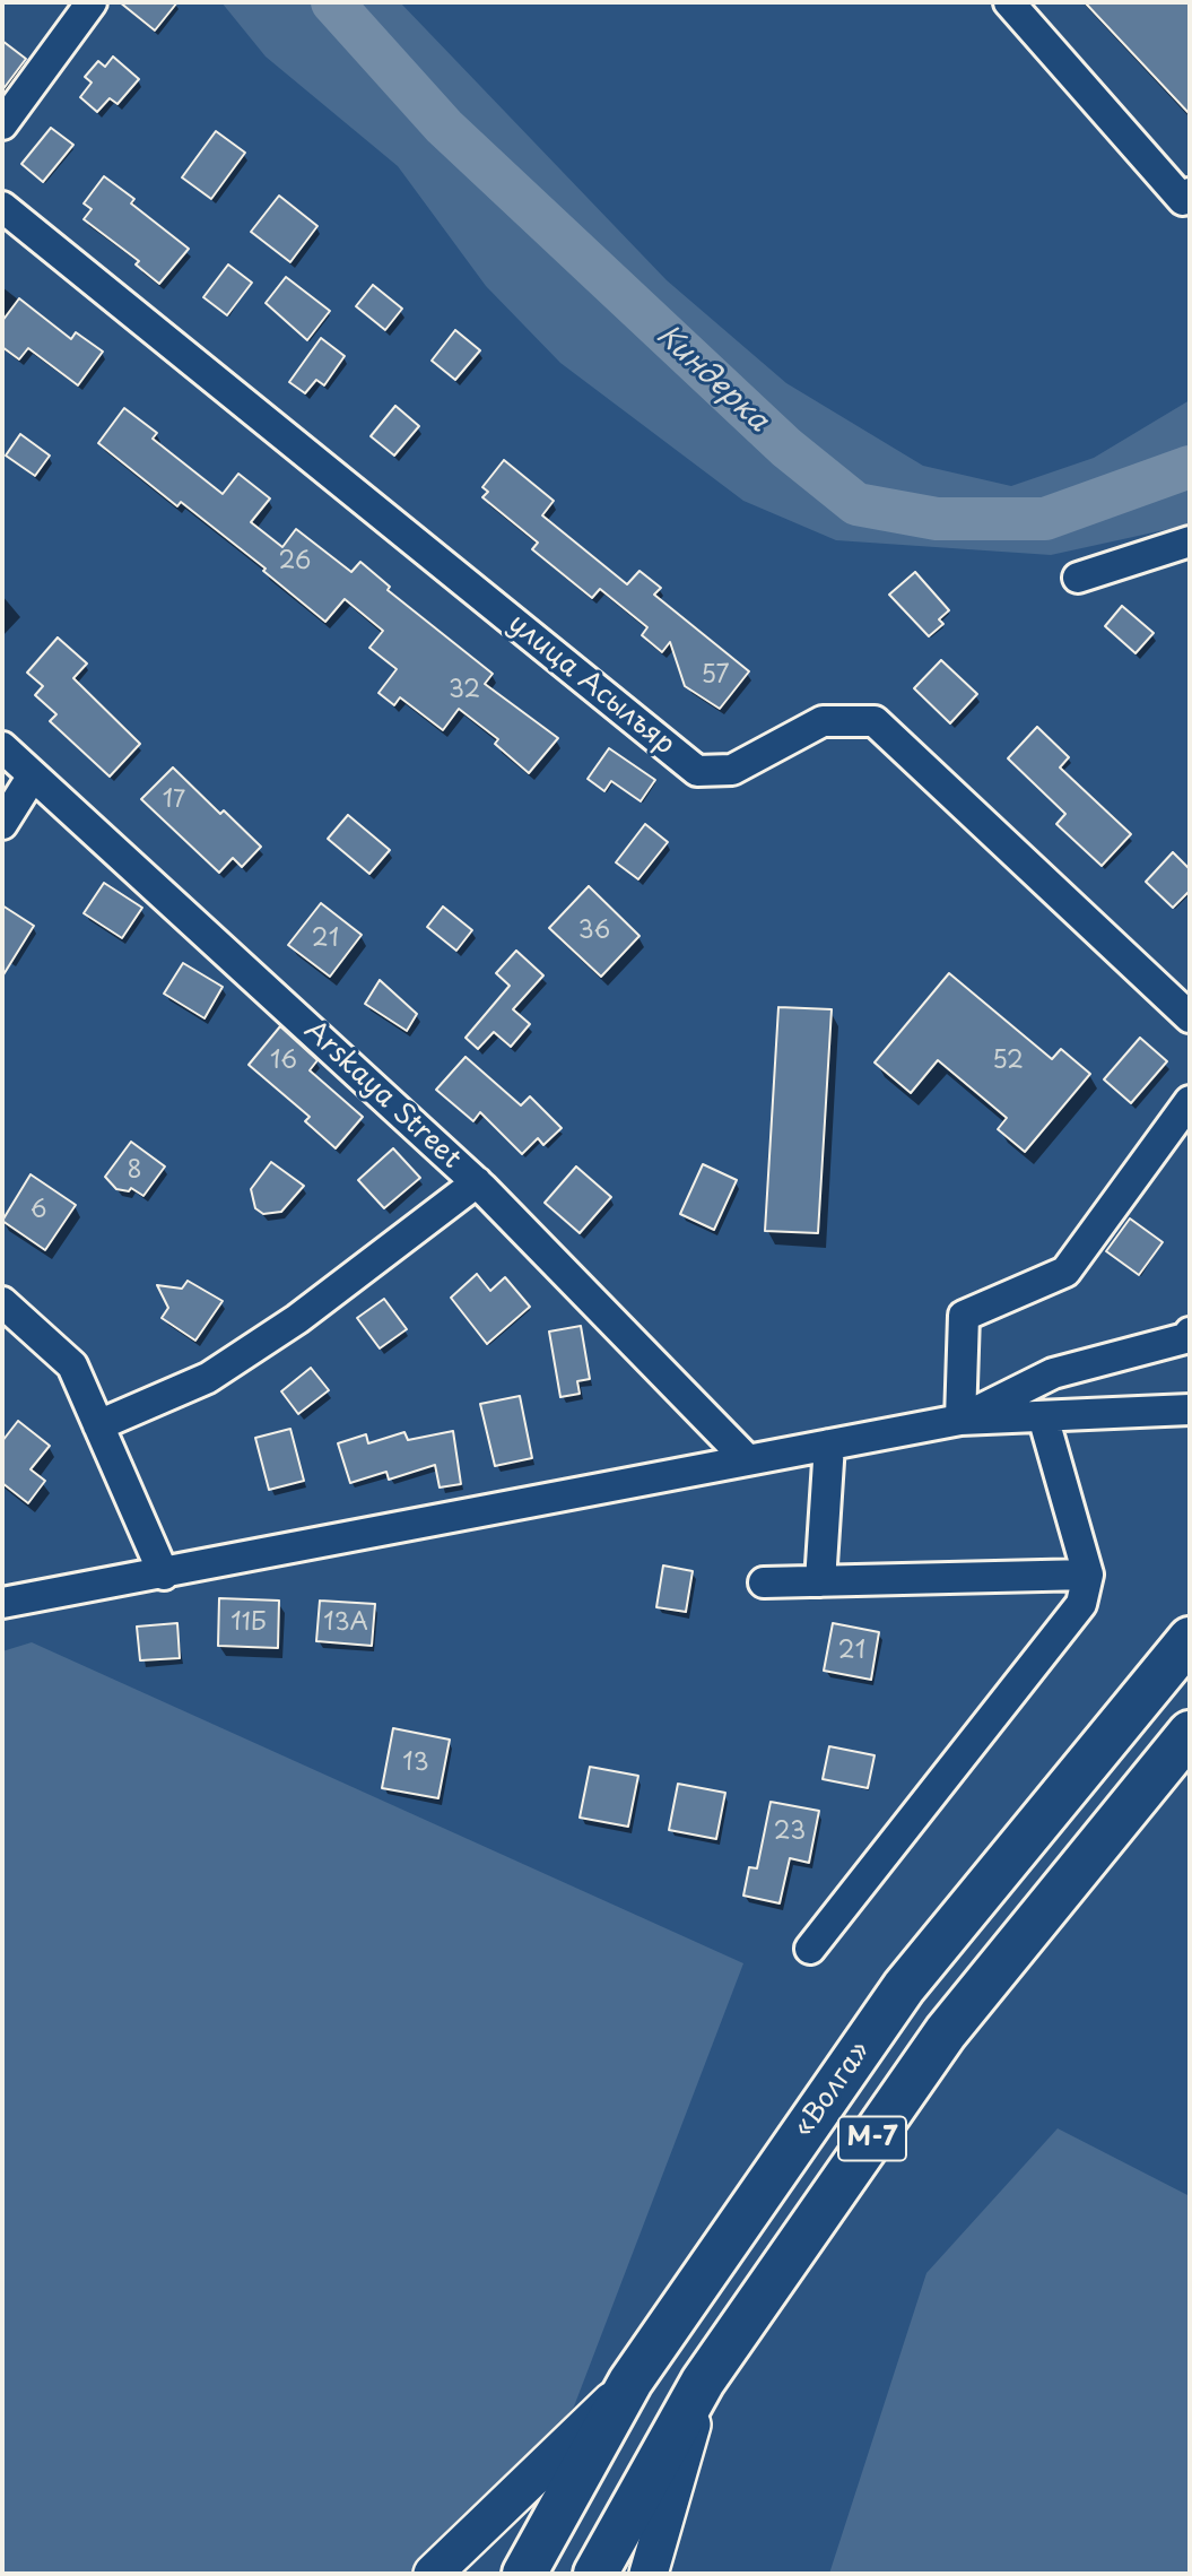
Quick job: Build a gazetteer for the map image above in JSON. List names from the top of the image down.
{
  "streets": {
    "highway": ["«Волга»", "М-7"],
    "street": ["улица Асылъяр", "Arskaya Street"]
  },
  "water": ["Киндерка"],
  "house_numbers": [
    "26",
    "57",
    "32",
    "17",
    "36",
    "21",
    "16",
    "52",
    "8",
    "6",
    "11Б",
    "13А",
    "21",
    "13",
    "23"
  ]
}
